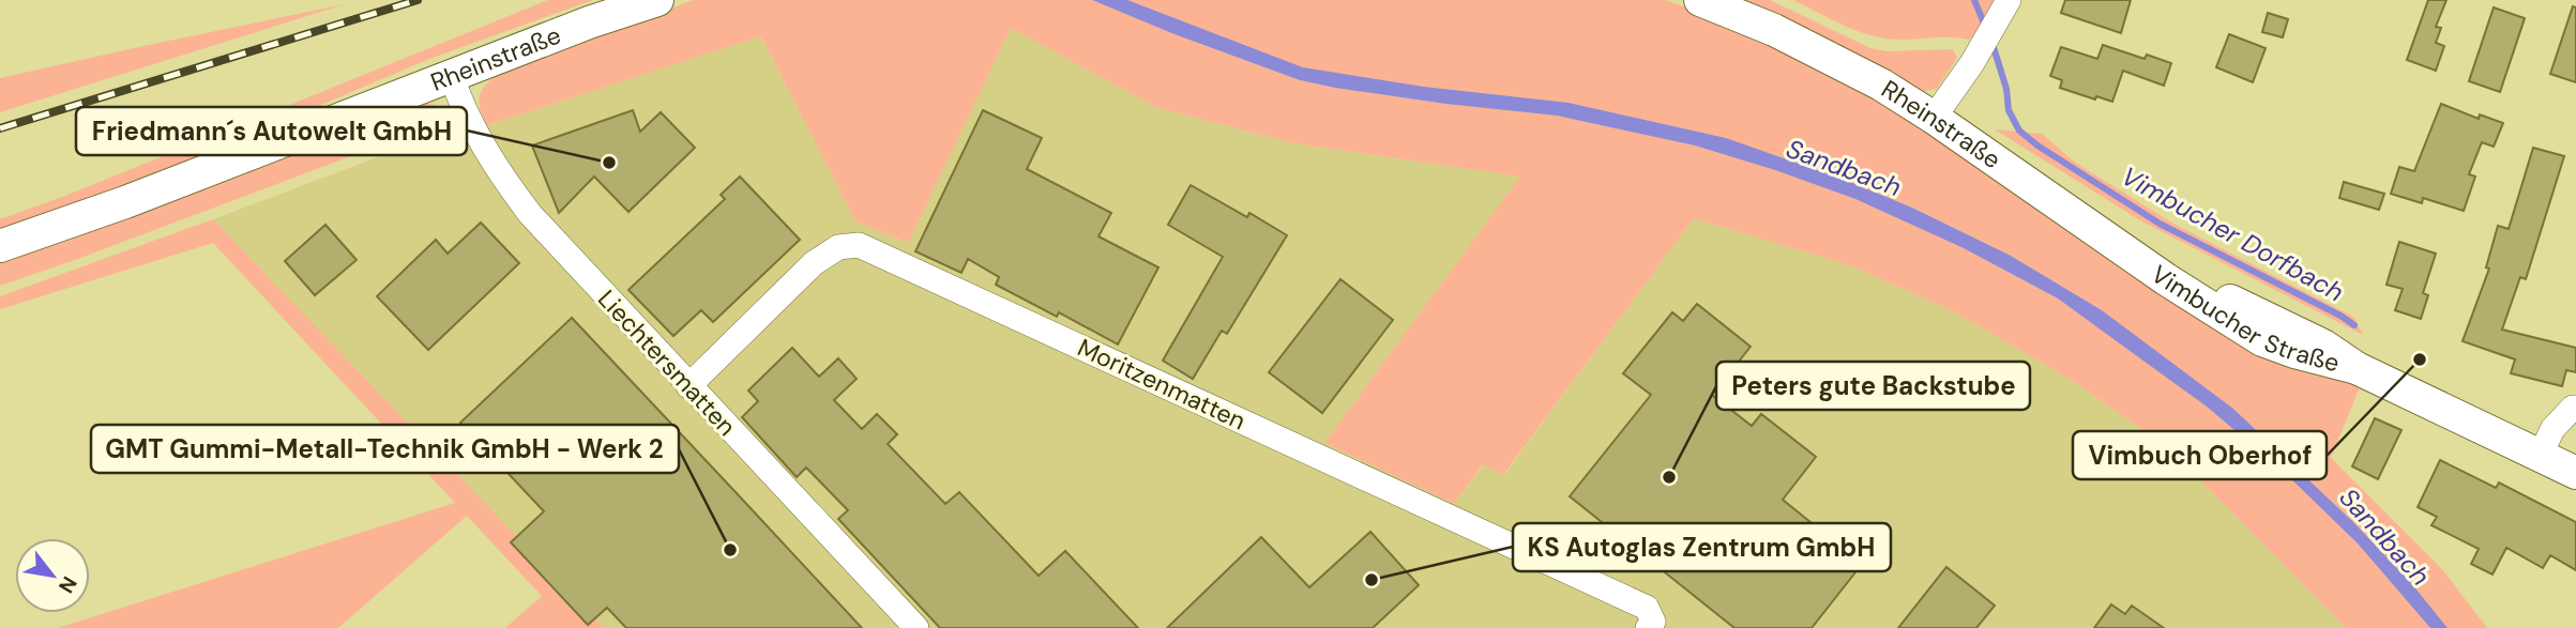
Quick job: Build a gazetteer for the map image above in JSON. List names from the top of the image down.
{
  "streets": {
    "street": [
      "Rheinstraße",
      "Vimbucher Straße",
      "Liechtersmatten",
      "Moritzenmatten"
    ]
  },
  "crossings": [
    ["Rheinstraße", "Vimbucher Straße"],
    ["Rheinstraße", "Liechtersmatten"],
    ["Liechtersmatten", "Moritzenmatten"]
  ],
  "water": ["Sandbach", "Vimbucher Dorfbach"],
  "places": [
    "Friedmann´s Autowelt GmbH",
    "Vimbuch Oberhof",
    "Peters gute Backstube",
    "GMT Gummi-Metall-Technik GmbH - Werk 2",
    "KS Autoglas Zentrum GmbH"
  ],
  "north": "bottom right"
}
